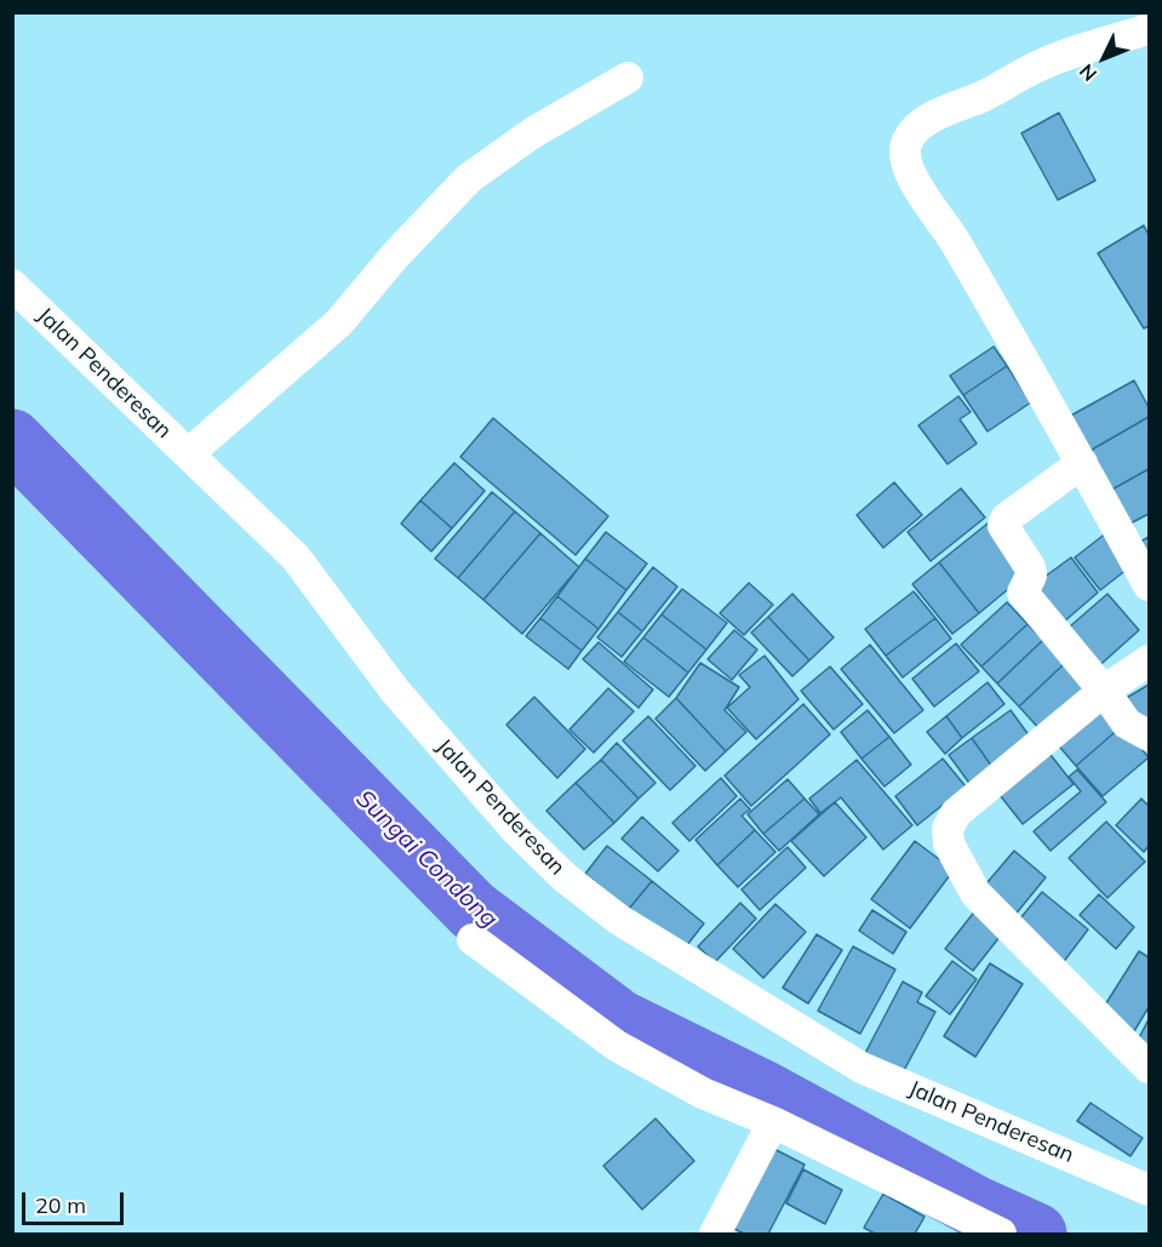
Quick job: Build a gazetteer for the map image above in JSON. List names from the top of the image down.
{
  "streets": {
    "street": ["Jalan Penderesan"]
  },
  "water": ["Sungai Condong"],
  "scale_bar": "20 m",
  "north": "bottom left"
}
